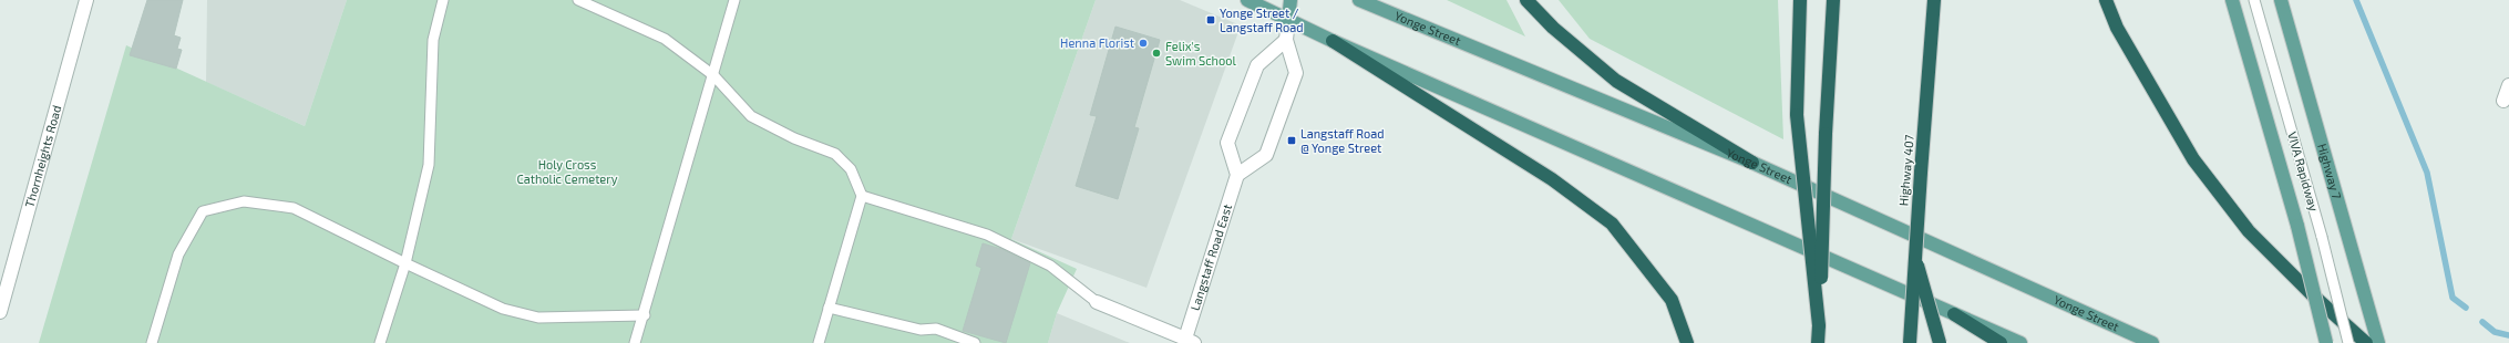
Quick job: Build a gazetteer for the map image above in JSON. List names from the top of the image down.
{
  "streets": {
    "highway": ["Highway 407"],
    "main road": ["Yonge Street", "Highway 7"],
    "street": ["Thornheights Road", "Langstaff Road East"],
    "lane": ["VIVA Rapidway"]
  },
  "parks": ["Holy Cross Catholic Cemetery"],
  "places": {
    "transit": ["Yonge Street / Langstaff Road", "Langstaff Road @ Yonge Street"],
    "other": ["Henna Florist", "Felix's Swim School"]
  }
}
